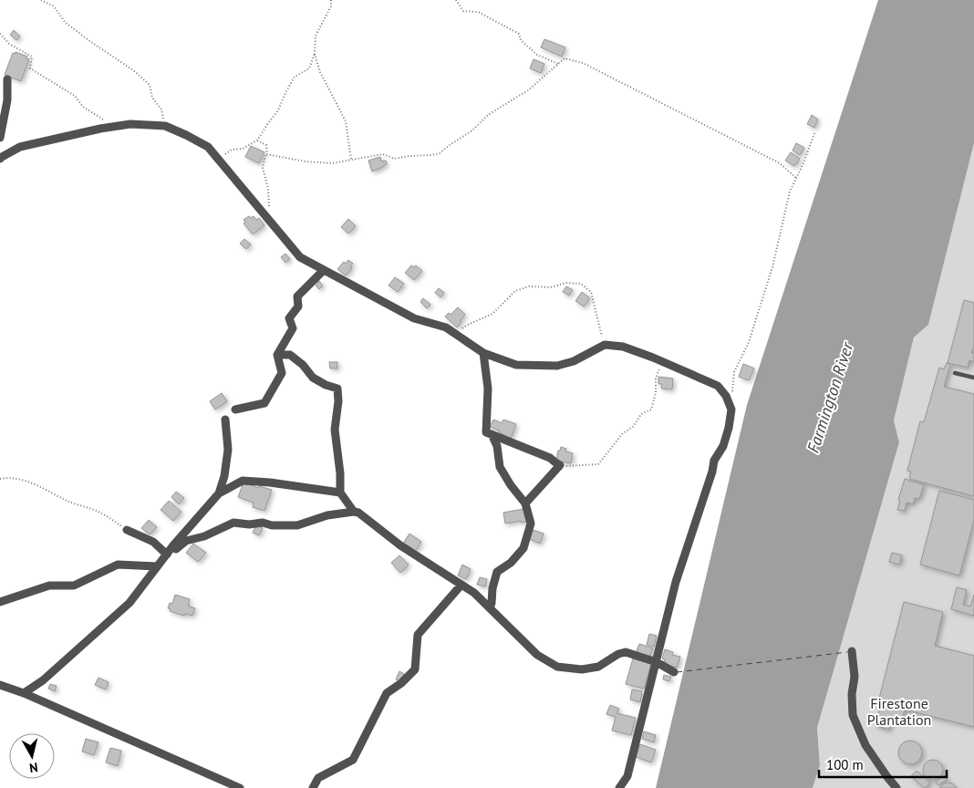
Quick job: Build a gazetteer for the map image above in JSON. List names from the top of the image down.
{
  "water": ["Farmington River"],
  "parks": ["Firestone Plantation"],
  "scale_bar": "100 m",
  "north": "bottom"
}
